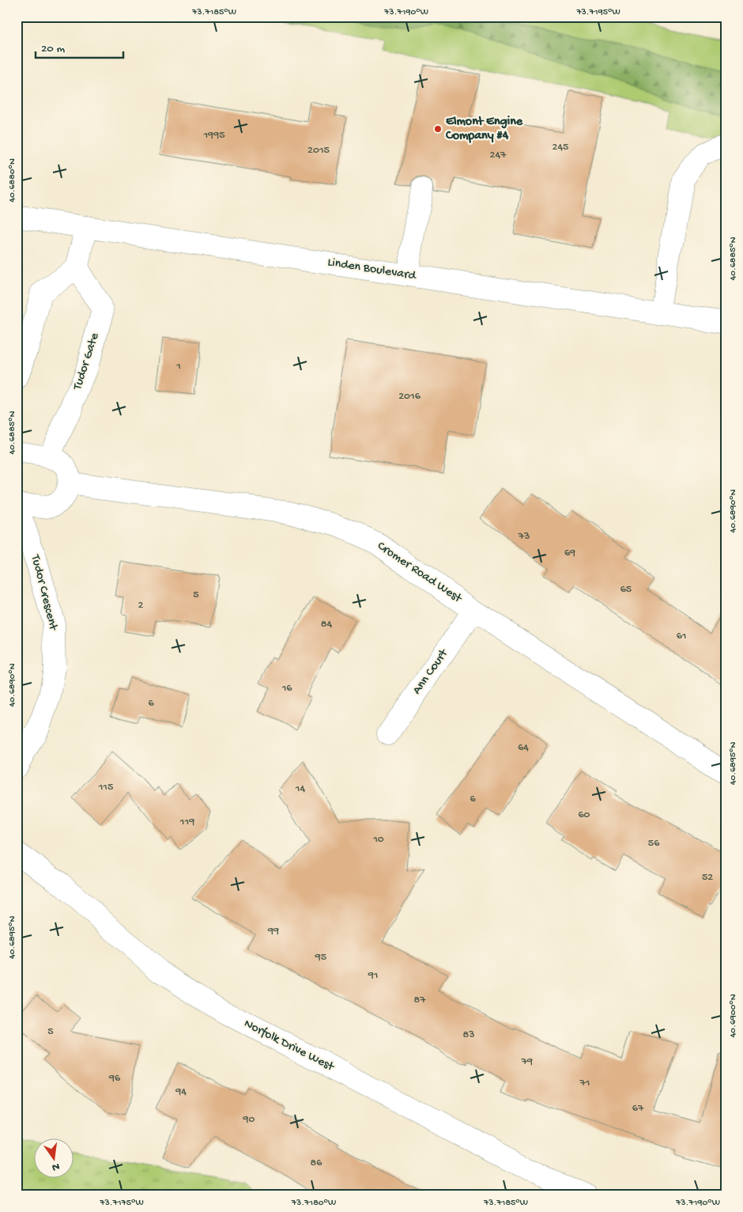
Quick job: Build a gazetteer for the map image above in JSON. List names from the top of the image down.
{
  "streets": {
    "street": [
      "Linden Boulevard",
      "Tudor Gate",
      "Cromer Road West",
      "Tudor Crescent",
      "Ann Court",
      "Norfolk Drive West"
    ]
  },
  "crossings": [
    ["Cromer Road West", "Ann Court"]
  ],
  "places": ["Elmont Engine Company #4"],
  "house_numbers": [
    "1995",
    "245",
    "2015",
    "247",
    "1",
    "2016",
    "73",
    "69",
    "65",
    "5",
    "2",
    "84",
    "61",
    "16",
    "6",
    "64",
    "115",
    "14",
    "6",
    "60",
    "119",
    "10",
    "56",
    "52",
    "99",
    "95",
    "91",
    "87",
    "5",
    "83",
    "79",
    "96",
    "71",
    "94",
    "67",
    "90",
    "86"
  ],
  "scale_bar": "20 m",
  "north": "bottom",
  "coordinates": [
    "73.7185°W",
    "73.7190°W",
    "73.7195°W",
    "40.6880°N",
    "40.6885°N",
    "40.6890°N",
    "40.6895°N",
    "40.6900°N",
    "73.7175°W",
    "73.7180°W"
  ]
}
